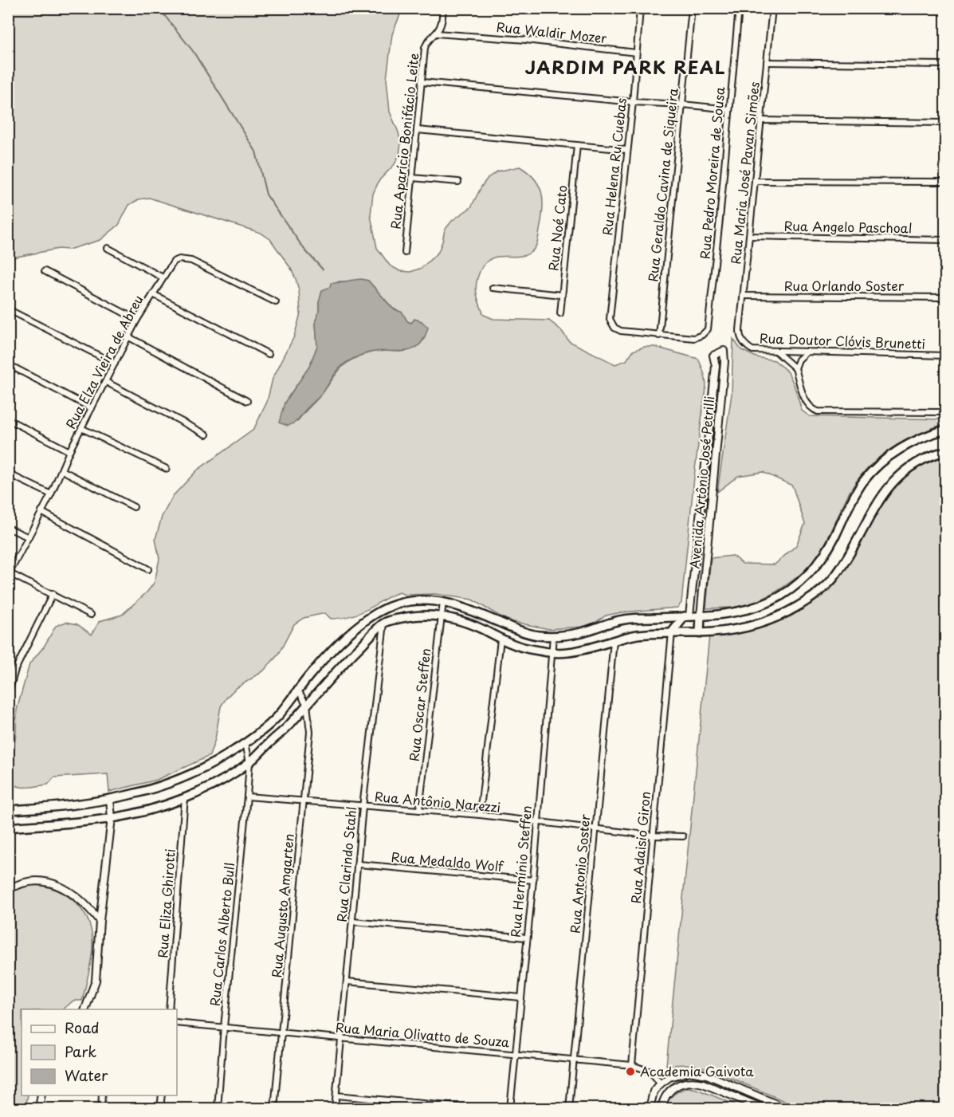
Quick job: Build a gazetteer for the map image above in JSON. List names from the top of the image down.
{
  "streets": {
    "street": [
      "Rua Waldir Mozer",
      "Rua Aparício Bonifácio Leite",
      "Rua Helena Ru Cuebas",
      "Rua Pedro Moreira de Sousa",
      "Rua Maria José Pavan Simões",
      "Rua Geraldo Cavina de Siqueira",
      "Rua Angelo Paschoal",
      "Rua Noé Cato",
      "Rua Orlando Soster",
      "Rua Doutor Clóvis Brunetti",
      "Rua Elza Vieira de Abreu",
      "Avenida Artônio José Petrilli",
      "Rua Oscar Steffen",
      "Rua Antônio Narezzi",
      "Rua Adaisio Giron",
      "Rua Medaldo Wolf",
      "Rua Clarindo Stahl",
      "Rua Hermínio Steffen",
      "Rua Antonio Soster",
      "Rua Eliza Ghirotti",
      "Rua Augusto Amgarten",
      "Rua Carlos Alberto Bull",
      "Rua Maria Olivatto de Souza"
    ]
  },
  "crossings": [
    ["Rua Waldir Mozer", "Rua Aparício Bonifácio Leite"],
    ["Rua Waldir Mozer", "Rua Helena Ru Cuebas"],
    ["Rua Helena Ru Cuebas", "Rua Pedro Moreira de Sousa"],
    ["Rua Helena Ru Cuebas", "Rua Geraldo Cavina de Siqueira"],
    ["Rua Pedro Moreira de Sousa", "Rua Geraldo Cavina de Siqueira"],
    ["Rua Maria José Pavan Simões", "Rua Angelo Paschoal"],
    ["Rua Maria José Pavan Simões", "Rua Orlando Soster"],
    ["Rua Maria José Pavan Simões", "Rua Doutor Clóvis Brunetti"],
    ["Rua Oscar Steffen", "Rua Antônio Narezzi"],
    ["Rua Antônio Narezzi", "Rua Adaisio Giron"],
    ["Rua Antônio Narezzi", "Rua Clarindo Stahl"],
    ["Rua Antônio Narezzi", "Rua Hermínio Steffen"],
    ["Rua Antônio Narezzi", "Rua Antonio Soster"],
    ["Rua Antônio Narezzi", "Rua Augusto Amgarten"],
    ["Rua Antônio Narezzi", "Rua Carlos Alberto Bull"],
    ["Rua Adaisio Giron", "Rua Maria Olivatto de Souza"],
    ["Rua Medaldo Wolf", "Rua Clarindo Stahl"],
    ["Rua Medaldo Wolf", "Rua Hermínio Steffen"],
    ["Rua Clarindo Stahl", "Rua Maria Olivatto de Souza"],
    ["Rua Hermínio Steffen", "Rua Maria Olivatto de Souza"],
    ["Rua Antonio Soster", "Rua Maria Olivatto de Souza"],
    ["Rua Augusto Amgarten", "Rua Maria Olivatto de Souza"],
    ["Rua Carlos Alberto Bull", "Rua Maria Olivatto de Souza"]
  ],
  "districts": ["JARDIM PARK REAL"],
  "places": ["Academia Gaivota"],
  "legend": ["Road", "Park", "Water"]
}
